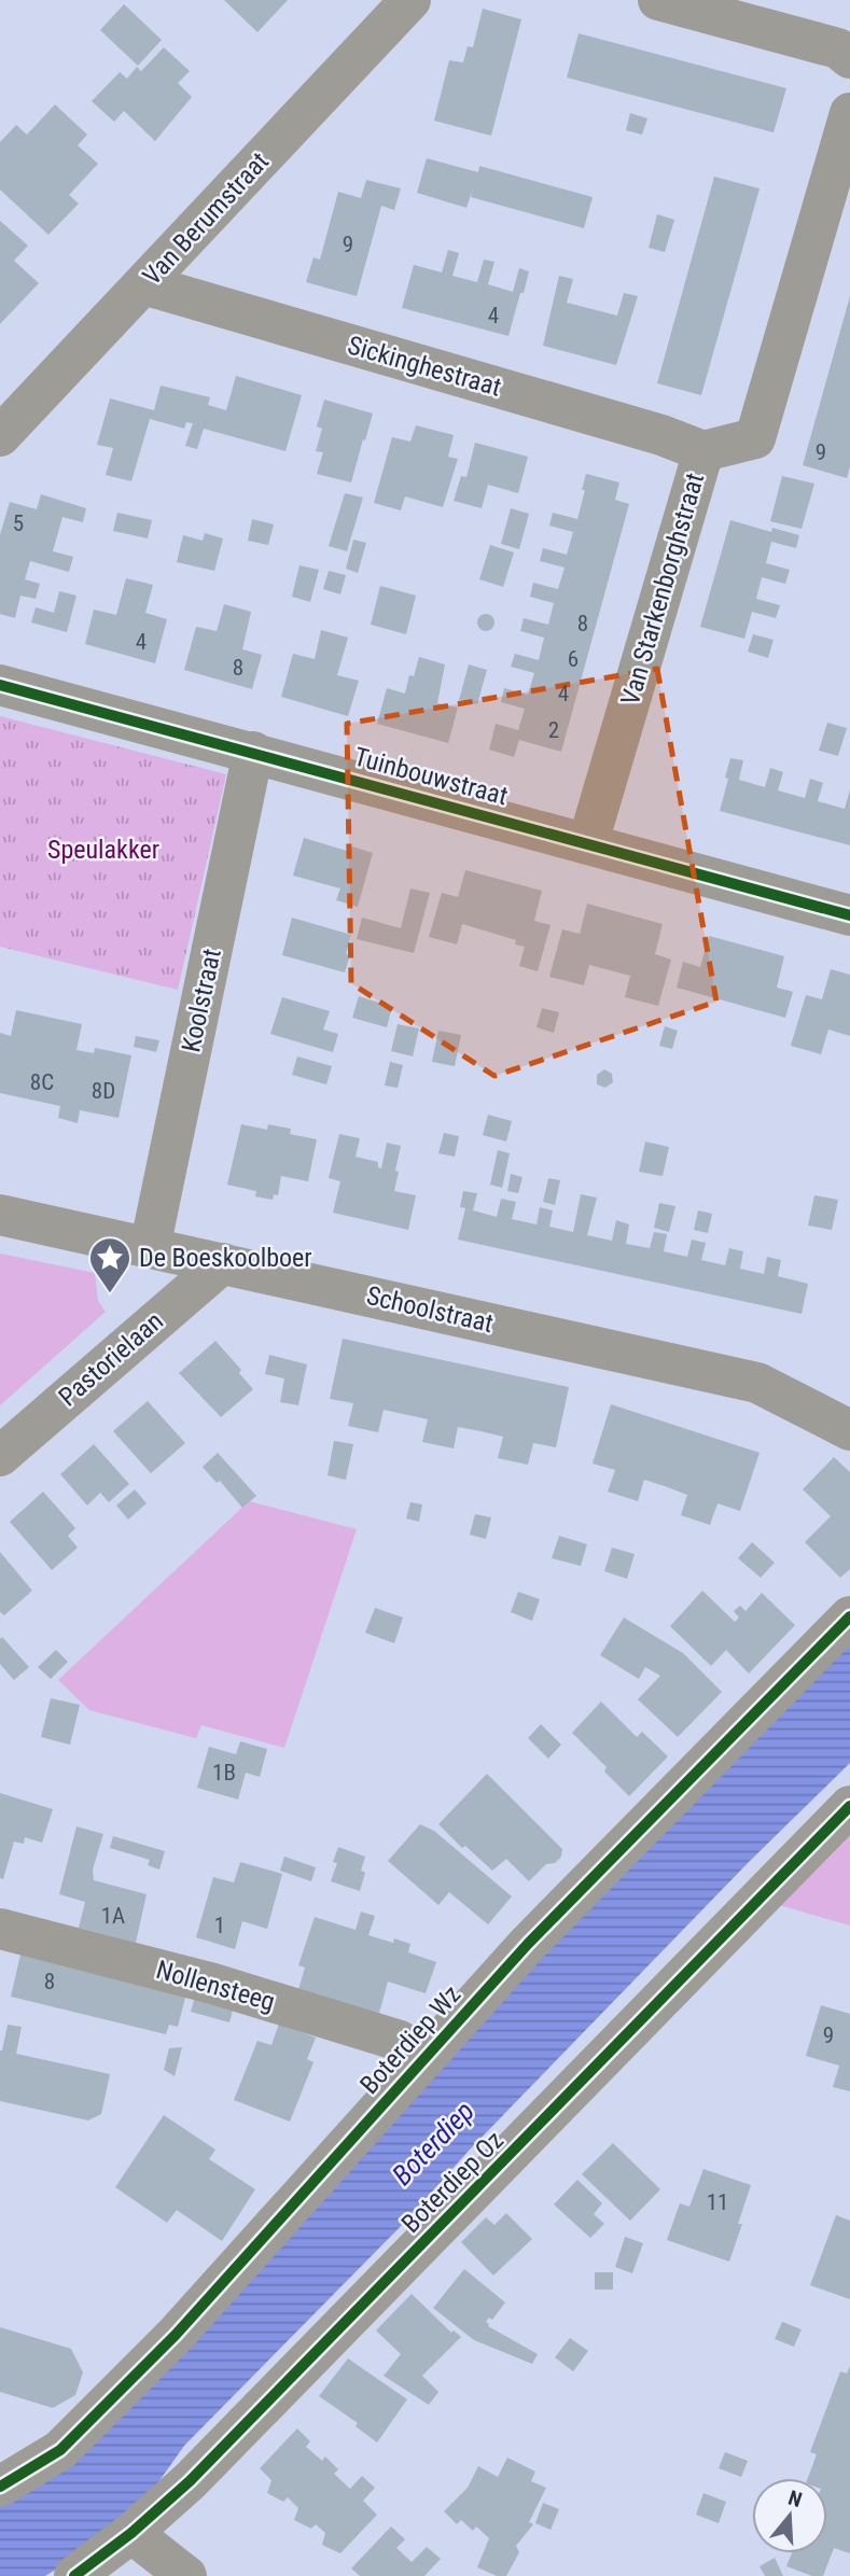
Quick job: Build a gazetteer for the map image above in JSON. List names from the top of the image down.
{
  "streets": {
    "street": [
      "Van Berumstraat",
      "Sickinghestraat",
      "Van Starkenborghstraat",
      "Tuinbouwstraat",
      "Koolstraat",
      "Schoolstraat",
      "Pastorielaan",
      "Nollensteeg",
      "Boterdiep Wz",
      "Boterdiep Oz"
    ]
  },
  "crossings": [
    ["Van Berumstraat", "Sickinghestraat"],
    ["Sickinghestraat", "Van Starkenborghstraat"],
    ["Van Starkenborghstraat", "Tuinbouwstraat"],
    ["Tuinbouwstraat", "Koolstraat"],
    ["Koolstraat", "Schoolstraat"],
    ["Schoolstraat", "Pastorielaan"],
    ["Nollensteeg", "Boterdiep Wz"]
  ],
  "water": ["Boterdiep"],
  "parks": ["Speulakker"],
  "places": {
    "place": ["De Boeskoolboer"]
  },
  "house_numbers": [
    "9",
    "4",
    "9",
    "5",
    "8",
    "4",
    "6",
    "8",
    "4",
    "2",
    "8C",
    "8D",
    "1B",
    "1A",
    "1",
    "8",
    "9",
    "11"
  ],
  "north": "top"
}
